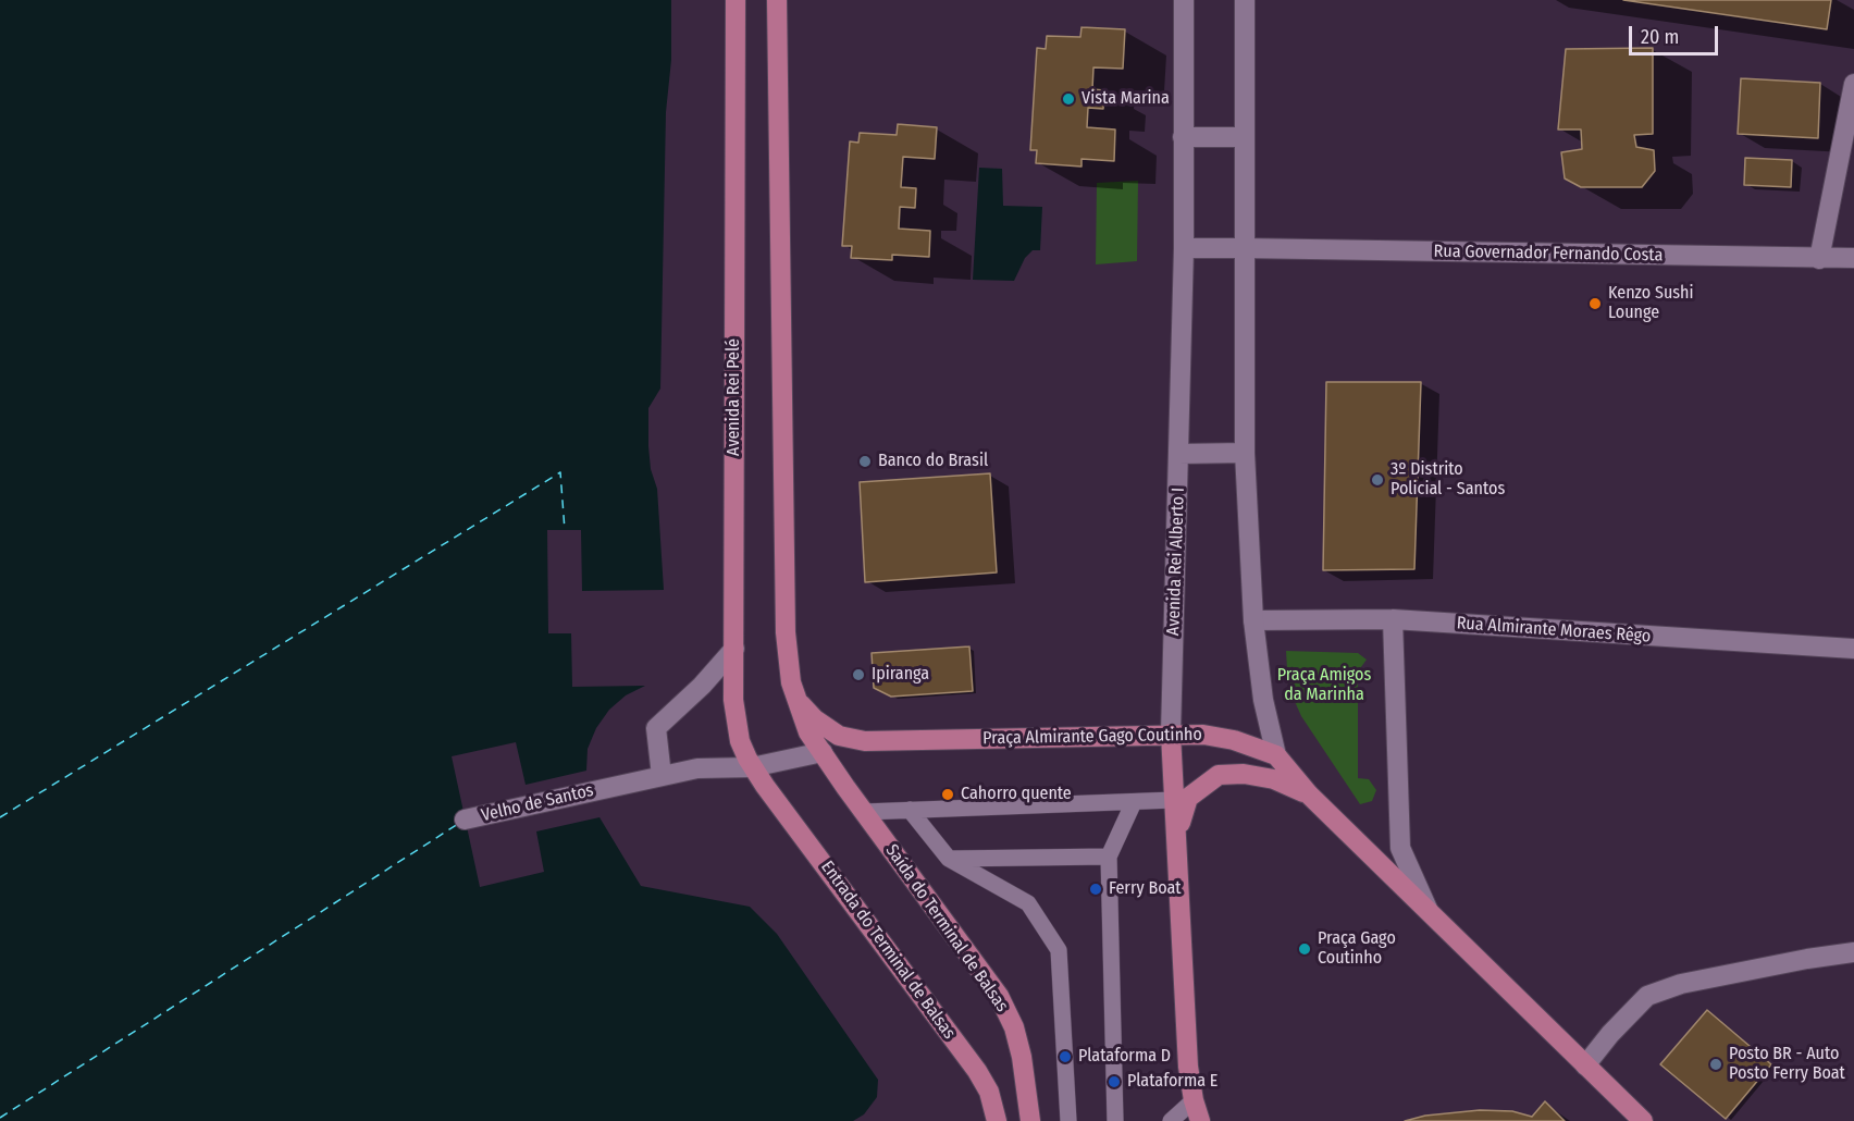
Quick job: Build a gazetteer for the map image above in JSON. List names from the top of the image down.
{
  "streets": {
    "main road": [
      "Rua Governador Fernando Costa",
      "Avenida Rei Pelé",
      "Avenida Rei Alberto I",
      "Rua Almirante Moraes Rêgo",
      "Praça Almirante Gago Coutinho",
      "Velho de Santos",
      "Saída do Terminal de Balsas",
      "Entrada do Terminal de Balsas"
    ]
  },
  "crossings": [
    ["Rua Governador Fernando Costa", "Avenida Rei Alberto I"],
    ["Avenida Rei Pelé", "Velho de Santos"],
    ["Avenida Rei Pelé", "Entrada do Terminal de Balsas"],
    ["Avenida Rei Alberto I", "Praça Almirante Gago Coutinho"],
    ["Velho de Santos", "Saída do Terminal de Balsas"]
  ],
  "parks": ["Praça Amigos da Marinha"],
  "places": [
    "Vista Marina",
    "Kenzo Sushi Lounge",
    "Banco do Brasil",
    "3º Distrito Policial - Santos",
    "Ipiranga",
    "Cahorro quente",
    "Ferry Boat",
    "Praça Gago Coutinho",
    "Plataforma D",
    "Posto BR - Auto Posto Ferry Boat",
    "Plataforma E"
  ],
  "scale_bar": "20 m"
}
